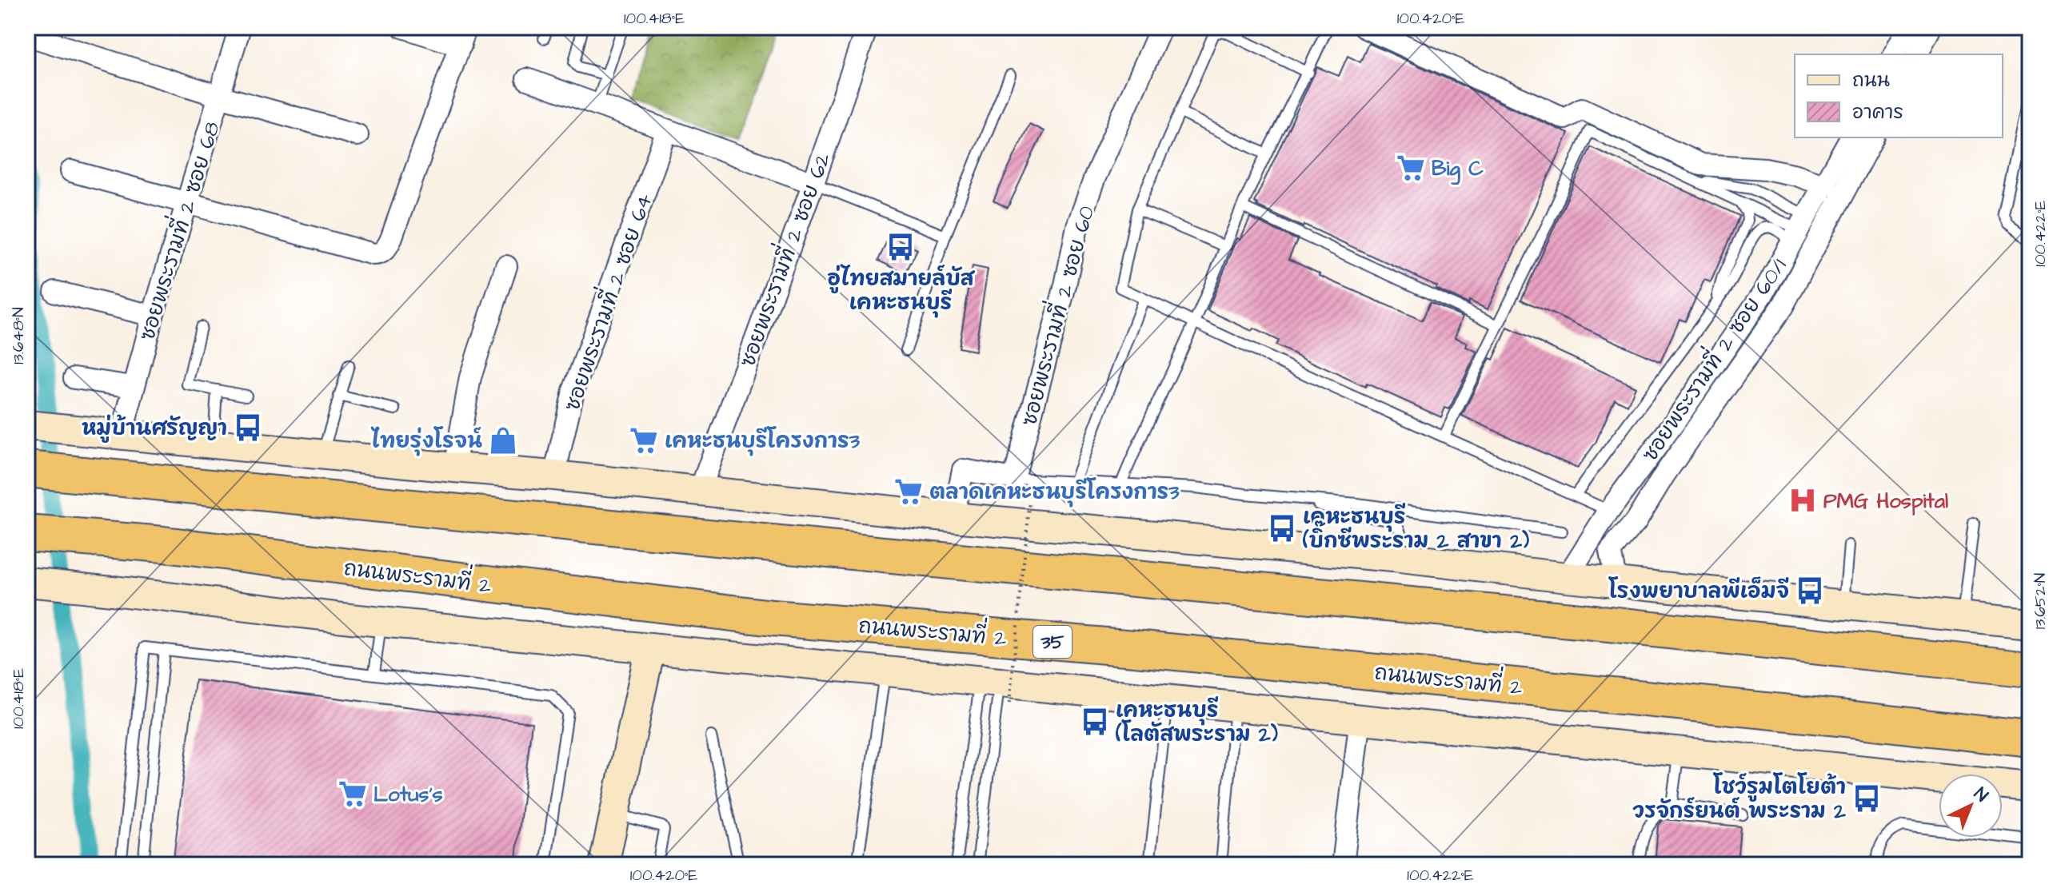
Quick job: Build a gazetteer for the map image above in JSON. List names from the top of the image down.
{
  "streets": {
    "highway": ["ถนนพระรามที่ 2", "35"],
    "street": [
      "ซอยพระรามที่ 2 ซอย 68",
      "ซอยพระรามที่ 2 ซอย 62",
      "ซอยพระรามที่ 2 ซอย 64",
      "ซอยพระรามที่ 2 ซอย 60",
      "ซอยพระรามที่ 2 ซอย 60/1"
    ]
  },
  "places": {
    "supermarket": [
      "Big C",
      "เคหะธนบุรีโครงการ3",
      "ตลาดเคหะธนบุรีโครงการ3",
      "Lotus's"
    ],
    "bus stop": [
      "อู่ไทยสมายล์บัส เคหะธนบุรี",
      "หมู่บ้านศรัญญา",
      "เคหะธนบุรี (บิ๊กซีพระราม 2 สาขา 2)",
      "โรงพยาบาลพีเอ็มจี",
      "เคหะธนบุรี (โลตัสพระราม 2)",
      "โชว์รูมโตโยต้า วรจักร์ยนต์ พระราม 2"
    ],
    "shop": ["ไทยรุ่งโรจน์"],
    "hospital": ["PMG Hospital"]
  },
  "legend": ["ถนน", "อาคาร"],
  "north": "top right",
  "coordinates": [
    "100.418°E",
    "100.420°E",
    "100.422°E",
    "13.648°N",
    "13.652°N"
  ]
}
